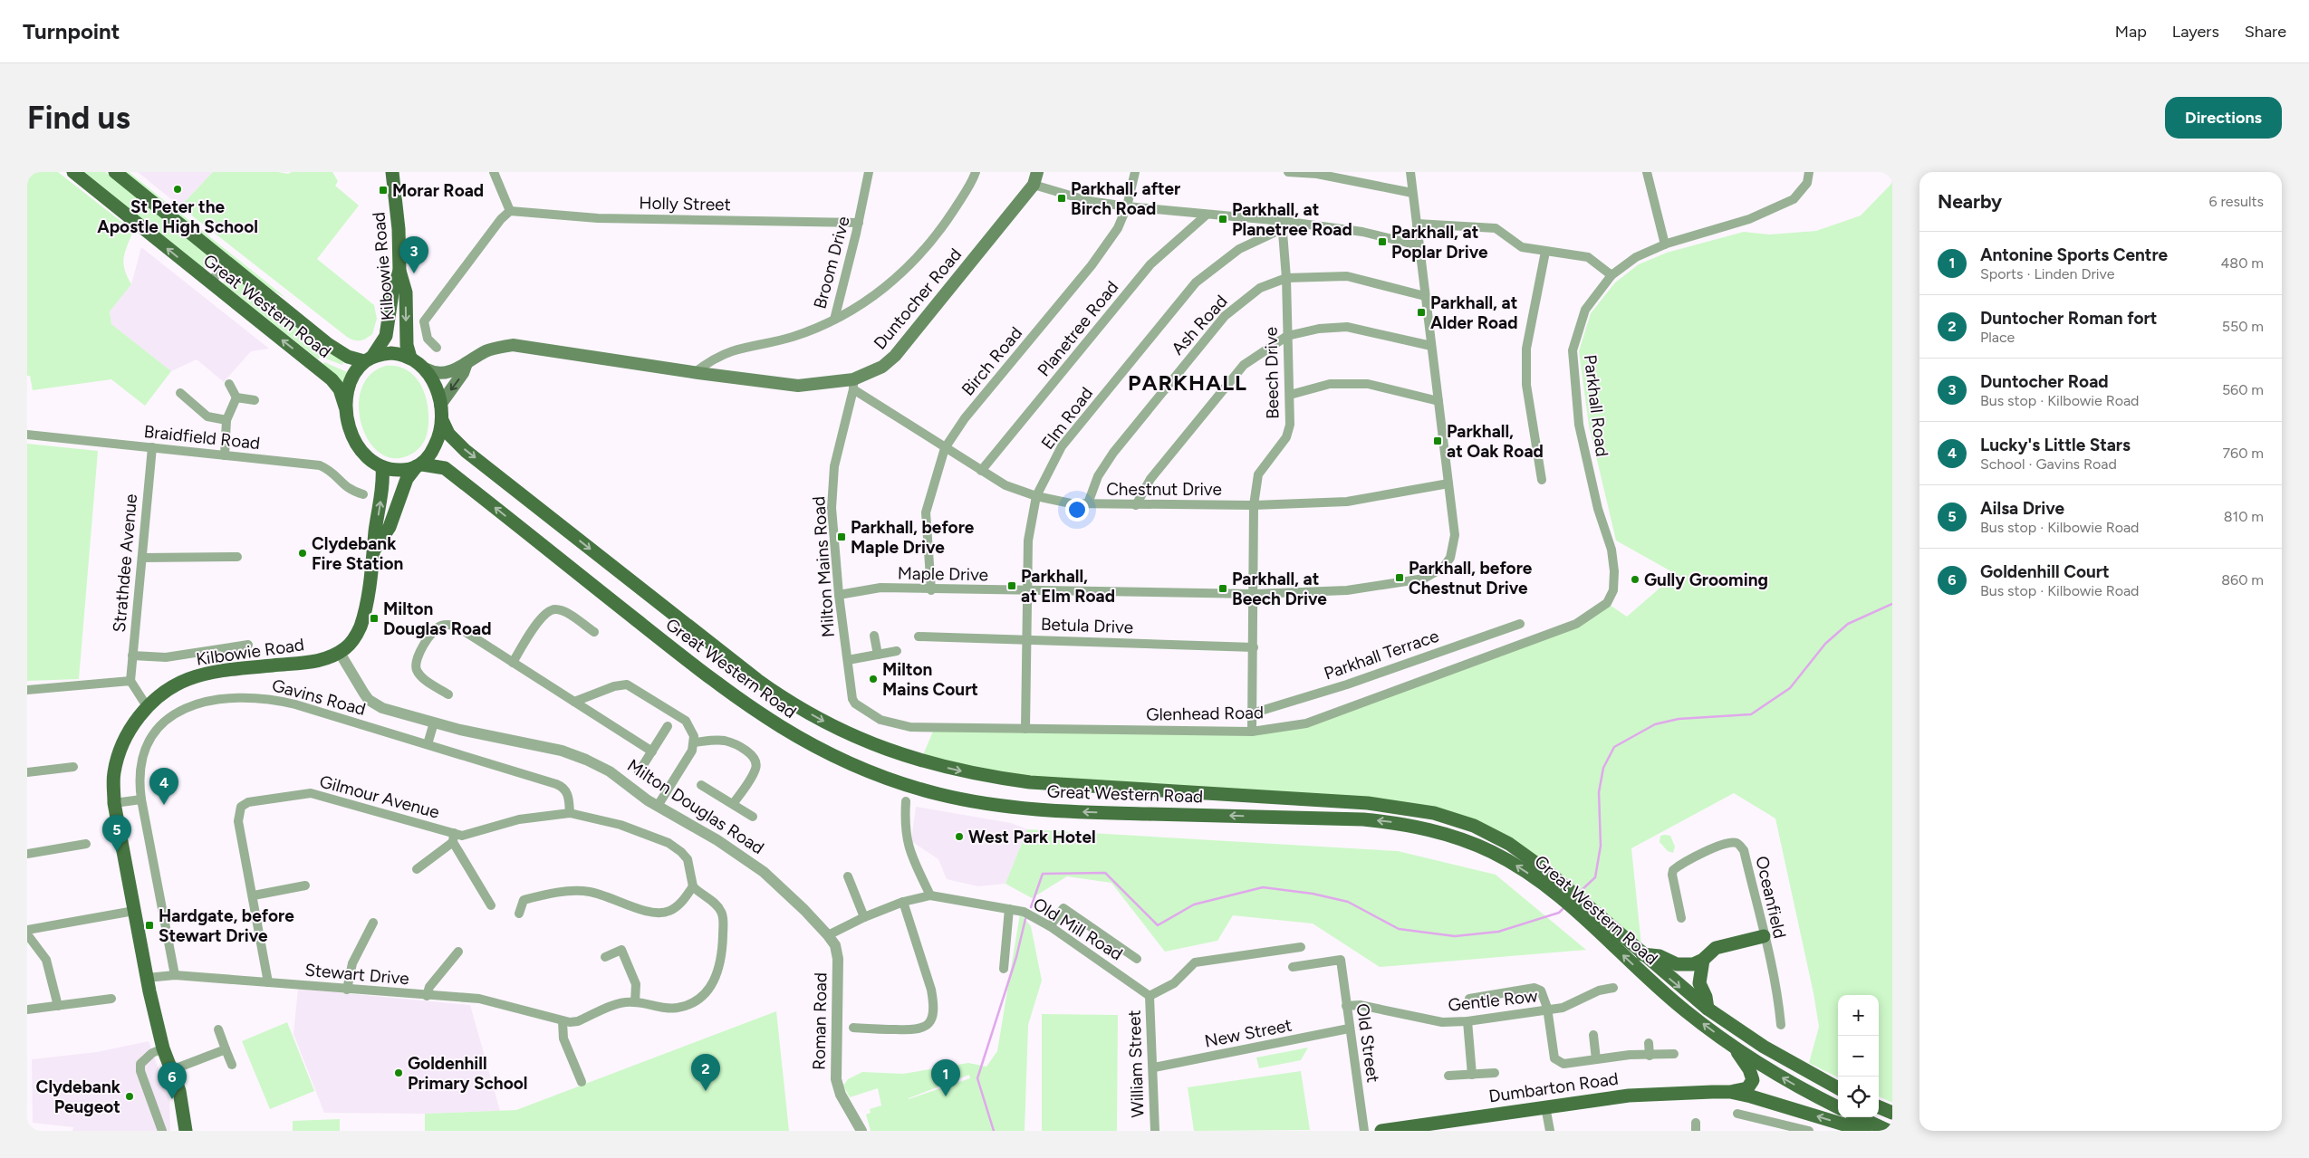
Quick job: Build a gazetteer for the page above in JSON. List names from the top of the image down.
{
  "streets": {
    "main road": [
      "Kilbowie Road",
      "Duntocher Road",
      "Great Western Road",
      "Dumbarton Road"
    ],
    "street": [
      "Holly Street",
      "Broom Drive",
      "Ash Road",
      "Planetree Road",
      "Birch Road",
      "Beech Drive",
      "Parkhall Road",
      "Elm Road",
      "Braidfield Road",
      "Chestnut Drive",
      "Strathdee Avenue",
      "Milton Mains Road",
      "Maple Drive",
      "Betula Drive",
      "Parkhall Terrace",
      "Gavins Road",
      "Glenhead Road",
      "Gilmour Avenue",
      "Milton Douglas Road",
      "Oceanfield",
      "Old Mill Road",
      "Stewart Drive",
      "Gentle Row",
      "Roman Road",
      "New Street",
      "Old Street",
      "William Street"
    ]
  },
  "crossings": [
    ["Holly Street", "Broom Drive"],
    ["Broom Drive", "Duntocher Road"],
    ["Kilbowie Road", "Duntocher Road"],
    ["Kilbowie Road", "Great Western Road"],
    ["Kilbowie Road", "Milton Douglas Road"],
    ["Kilbowie Road", "Stewart Drive"],
    ["Duntocher Road", "Great Western Road"],
    ["Duntocher Road", "Chestnut Drive"],
    ["Duntocher Road", "Milton Mains Road"],
    ["Ash Road", "Beech Drive"],
    ["Ash Road", "Chestnut Drive"],
    ["Ash Road", "Maple Drive"],
    ["Planetree Road", "Chestnut Drive"],
    ["Birch Road", "Chestnut Drive"],
    ["Birch Road", "Maple Drive"],
    ["Beech Drive", "Elm Road"],
    ["Beech Drive", "Chestnut Drive"],
    ["Beech Drive", "Maple Drive"],
    ["Beech Drive", "Betula Drive"],
    ["Beech Drive", "Parkhall Terrace"],
    ["Beech Drive", "Glenhead Road"],
    ["Parkhall Road", "Glenhead Road"],
    ["Elm Road", "Chestnut Drive"],
    ["Elm Road", "Maple Drive"],
    ["Elm Road", "Betula Drive"],
    ["Elm Road", "Glenhead Road"],
    ["Braidfield Road", "Strathdee Avenue"],
    ["Chestnut Drive", "Milton Mains Road"],
    ["Chestnut Drive", "Maple Drive"],
    ["Milton Mains Road", "Maple Drive"],
    ["Milton Mains Road", "Glenhead Road"],
    ["Gavins Road", "Gilmour Avenue"],
    ["Gavins Road", "Stewart Drive"],
    ["Gilmour Avenue", "Stewart Drive"],
    ["Milton Douglas Road", "Old Mill Road"],
    ["Milton Douglas Road", "Roman Road"],
    ["Old Mill Road", "Roman Road"],
    ["Old Mill Road", "William Street"],
    ["Gentle Row", "Old Street"],
    ["New Street", "Old Street"],
    ["New Street", "William Street"]
  ],
  "districts": ["PARKHALL"],
  "places": {
    "other": [
      "St Peter the Apostle High School",
      "Clydebank Fire Station",
      "Gully Grooming",
      "Milton Mains Court",
      "West Park Hotel",
      "Goldenhill Primary School",
      "Clydebank Peugeot"
    ],
    "transit": [
      "Morar Road",
      "Parkhall, after Birch Road",
      "Parkhall, at Planetree Road",
      "Parkhall, at Poplar Drive",
      "Parkhall, at Alder Road",
      "Parkhall, at Oak Road",
      "Parkhall, before Maple Drive",
      "Parkhall, before Chestnut Drive",
      "Parkhall, at Elm Road",
      "Parkhall, at Beech Drive",
      "Milton Douglas Road",
      "Hardgate, before Stewart Drive"
    ]
  },
  "page": {
    "header": "Turnpoint",
    "nav": ["Map", "Layers", "Share"],
    "buttons": "Directions",
    "title": "Find us",
    "heading": ["Nearby", "6 results"],
    "list": [
      {
        "mark": "1",
        "name": "Antonine Sports Centre",
        "note": "Sports · Linden Drive",
        "value": "480 m"
      },
      {
        "mark": "2",
        "name": "Duntocher Roman fort",
        "note": "Place",
        "value": "550 m"
      },
      {
        "mark": "3",
        "name": "Duntocher Road",
        "note": "Bus stop · Kilbowie Road",
        "value": "560 m"
      },
      {
        "mark": "4",
        "name": "Lucky's Little Stars",
        "note": "School · Gavins Road",
        "value": "760 m"
      },
      {
        "mark": "5",
        "name": "Ailsa Drive",
        "note": "Bus stop · Kilbowie Road",
        "value": "810 m"
      },
      {
        "mark": "6",
        "name": "Goldenhill Court",
        "note": "Bus stop · Kilbowie Road",
        "value": "860 m"
      }
    ],
    "pins": [
      "3",
      "4",
      "5",
      "2",
      "1",
      "6"
    ],
    "map_buttons": ["+", "−"]
  }
}
